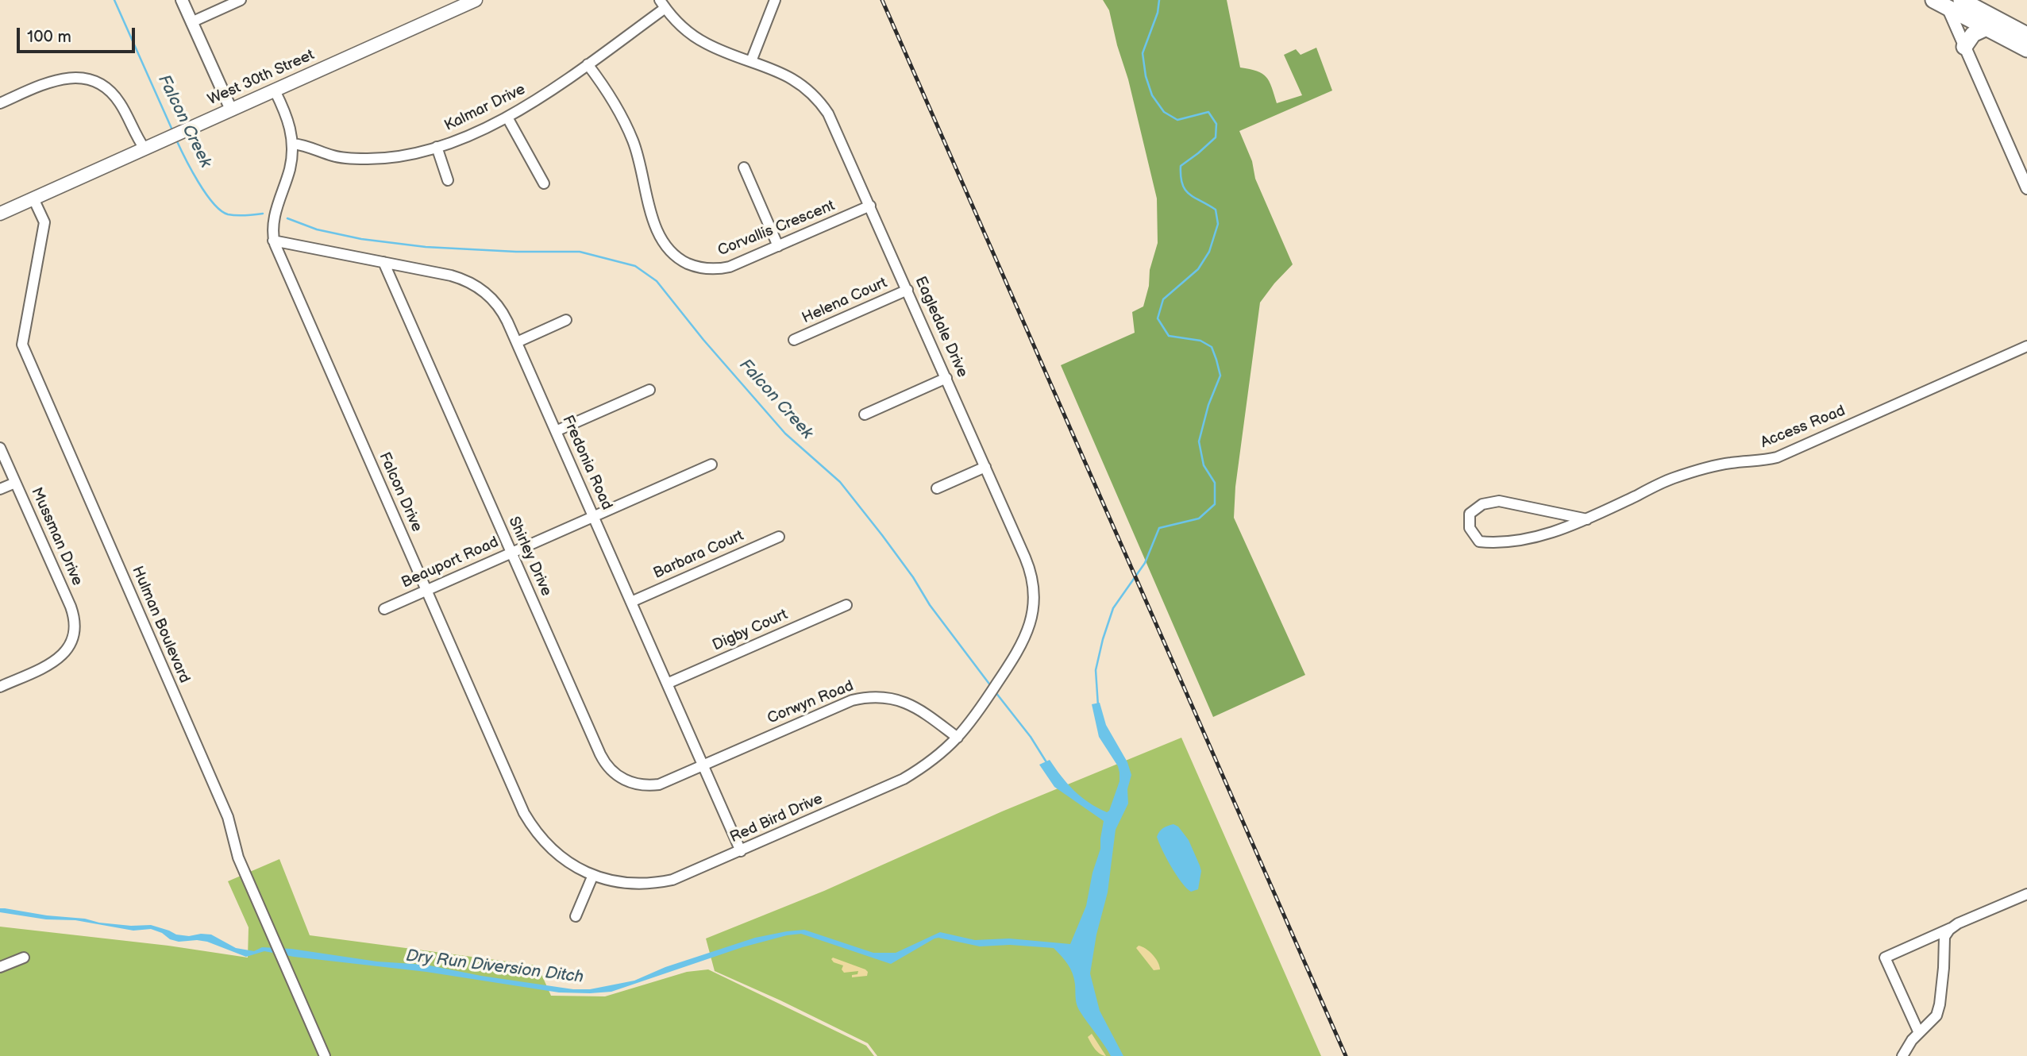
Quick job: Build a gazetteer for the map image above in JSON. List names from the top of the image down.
{
  "streets": {
    "main road": ["West 30th Street"],
    "street": [
      "Kalmar Drive",
      "Corvallis Crescent",
      "Helena Court",
      "Eagledale Drive",
      "Access Road",
      "Fredonia Road",
      "Falcon Drive",
      "Mussman Drive",
      "Barbara Court",
      "Shirley Drive",
      "Beauport Road",
      "Hulman Boulevard",
      "Digby Court",
      "Corwyn Road",
      "Red Bird Drive"
    ]
  },
  "crossings": [
    ["West 30th Street", "Falcon Drive"],
    ["West 30th Street", "Hulman Boulevard"],
    ["Kalmar Drive", "Corvallis Crescent"],
    ["Kalmar Drive", "Eagledale Drive"],
    ["Kalmar Drive", "Falcon Drive"],
    ["Corvallis Crescent", "Eagledale Drive"],
    ["Helena Court", "Eagledale Drive"],
    ["Eagledale Drive", "Corwyn Road"],
    ["Eagledale Drive", "Red Bird Drive"],
    ["Fredonia Road", "Falcon Drive"],
    ["Fredonia Road", "Barbara Court"],
    ["Fredonia Road", "Shirley Drive"],
    ["Fredonia Road", "Beauport Road"],
    ["Fredonia Road", "Digby Court"],
    ["Fredonia Road", "Corwyn Road"],
    ["Fredonia Road", "Red Bird Drive"],
    ["Falcon Drive", "Beauport Road"],
    ["Falcon Drive", "Red Bird Drive"],
    ["Shirley Drive", "Beauport Road"],
    ["Shirley Drive", "Corwyn Road"],
    ["Corwyn Road", "Red Bird Drive"]
  ],
  "water": ["Falcon Creek", "Dry Run Diversion Ditch"],
  "scale_bar": "100 m"
}
